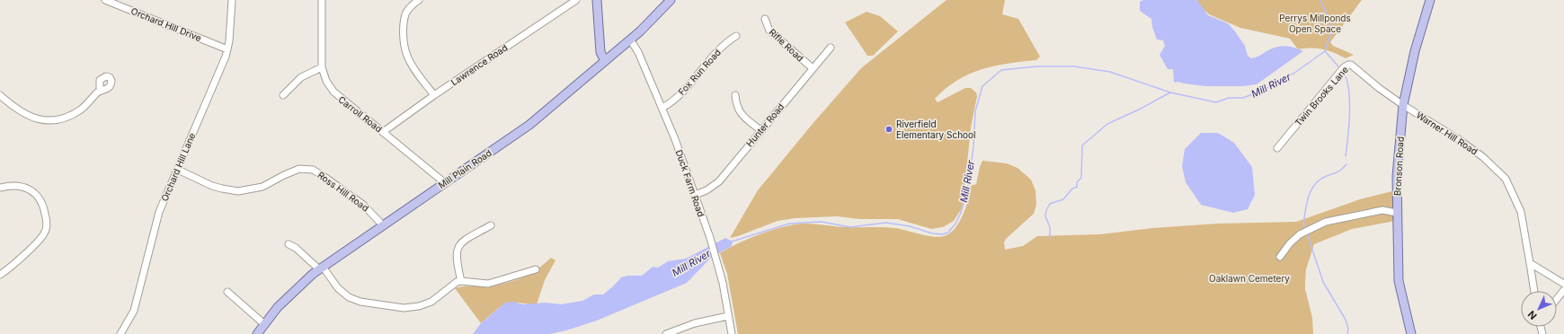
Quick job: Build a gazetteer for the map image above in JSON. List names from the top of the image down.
{
  "streets": {
    "main road": ["Bronson Road", "Mill Plain Road"],
    "street": [
      "Orchard Hill Drive",
      "Rifle Road",
      "Lawrence Road",
      "Fox Run Road",
      "Twin Brooks Lane",
      "Carroll Road",
      "Hunter Road",
      "Warner Hill Road",
      "Orchard Hill Lane",
      "Duck Farm Road",
      "Ross Hill Road"
    ]
  },
  "crossings": [
    ["Orchard Hill Drive", "Orchard Hill Lane"],
    ["Rifle Road", "Hunter Road"],
    ["Lawrence Road", "Carroll Road"],
    ["Fox Run Road", "Duck Farm Road"],
    ["Twin Brooks Lane", "Warner Hill Road"],
    ["Twin Brooks Lane", "Bronson Road"],
    ["Carroll Road", "Mill Plain Road"],
    ["Hunter Road", "Duck Farm Road"],
    ["Warner Hill Road", "Bronson Road"],
    ["Orchard Hill Lane", "Ross Hill Road"],
    ["Mill Plain Road", "Duck Farm Road"],
    ["Mill Plain Road", "Ross Hill Road"]
  ],
  "water": ["Mill River"],
  "parks": ["Perrys Millponds Open Space", "Oaklawn Cemetery"],
  "places": ["Riverfield Elementary School"],
  "north": "bottom left"
}
